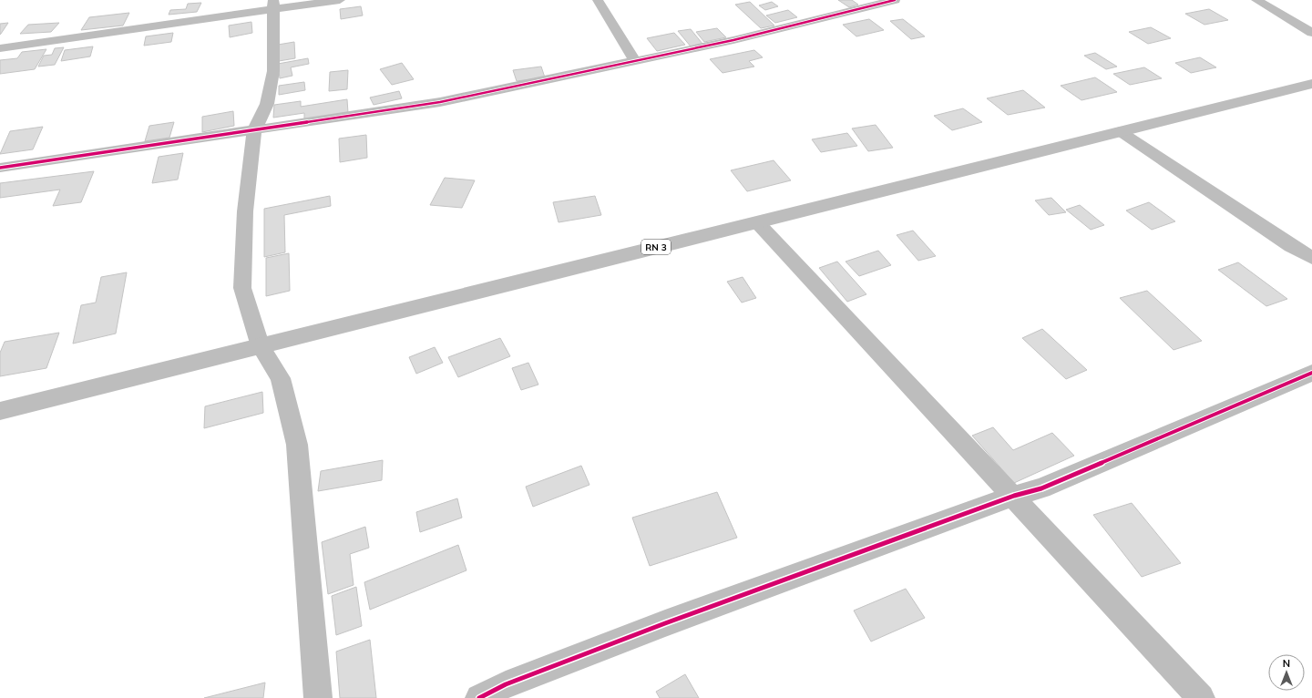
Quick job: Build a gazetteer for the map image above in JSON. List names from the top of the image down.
{
  "streets": {
    "main road": ["RN 3"]
  },
  "north": "top"
}
